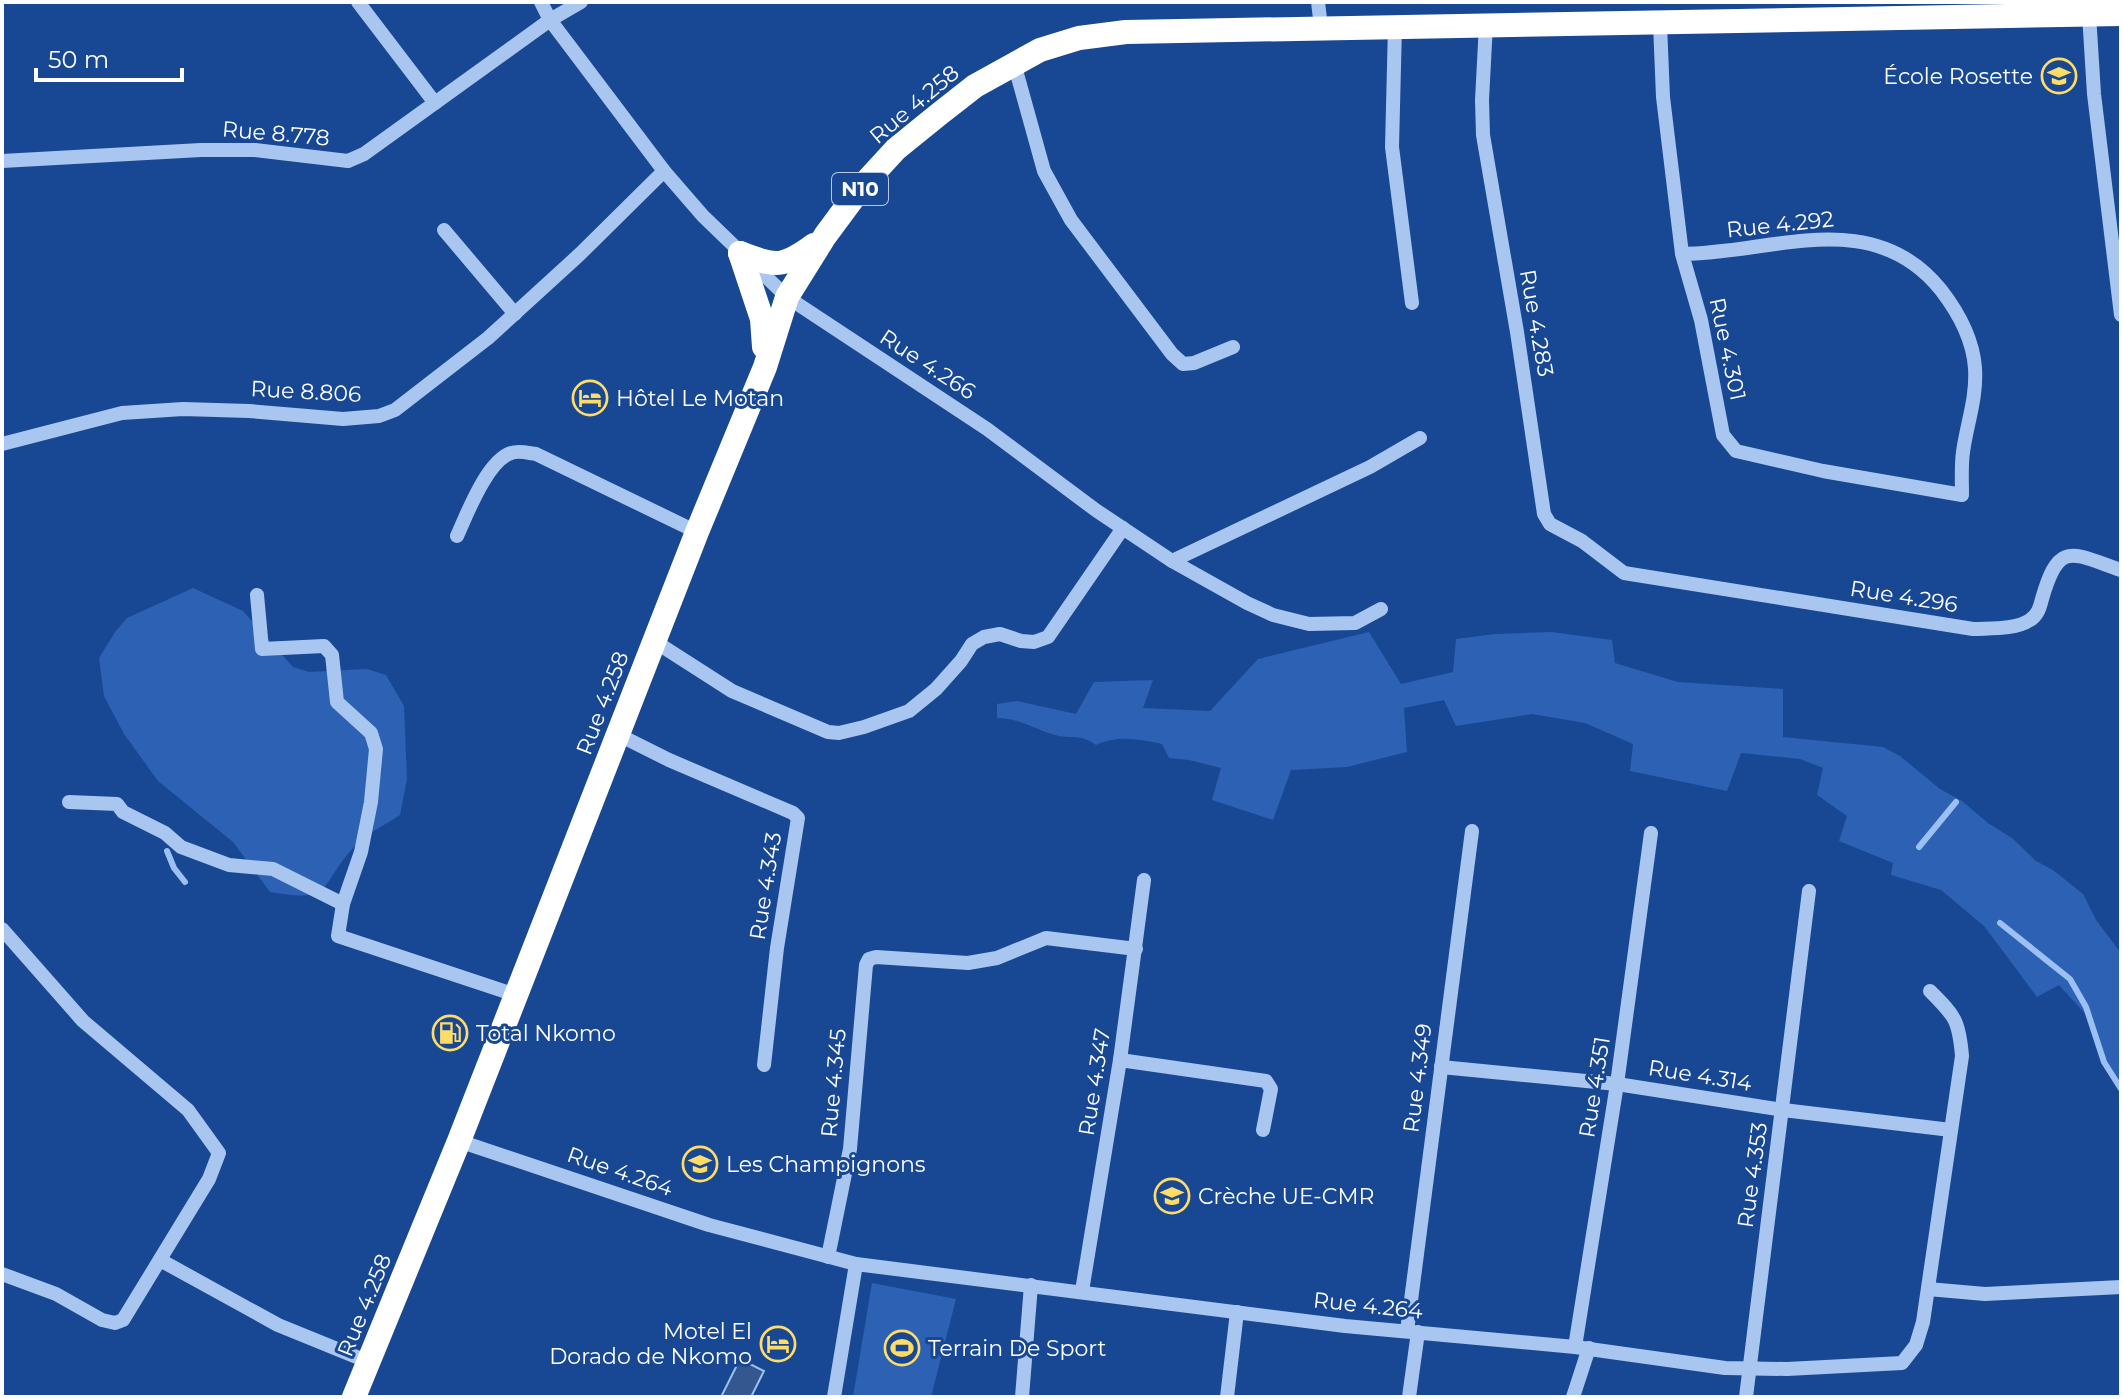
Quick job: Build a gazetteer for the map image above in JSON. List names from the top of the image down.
{
  "streets": {
    "highway": ["Rue 4.258", "N10"],
    "street": [
      "Rue 8.778",
      "Rue 4.292",
      "Rue 4.283",
      "Rue 4.301",
      "Rue 4.266",
      "Rue 8.806",
      "Rue 4.296",
      "Rue 4.343",
      "Rue 4.314",
      "Rue 4.349",
      "Rue 4.347",
      "Rue 4.345",
      "Rue 4.351",
      "Rue 4.264",
      "Rue 4.353"
    ]
  },
  "crossings": [
    ["Rue 4.258", "Rue 4.283"],
    ["Rue 4.258", "Rue 4.301"],
    ["Rue 4.258", "Rue 4.266"],
    ["Rue 4.258", "Rue 4.343"],
    ["Rue 4.258", "Rue 4.264"],
    ["Rue 8.778", "Rue 4.266"],
    ["Rue 4.292", "Rue 4.301"],
    ["Rue 4.283", "Rue 4.296"],
    ["Rue 4.266", "Rue 8.806"],
    ["Rue 4.314", "Rue 4.349"],
    ["Rue 4.314", "Rue 4.351"],
    ["Rue 4.314", "Rue 4.264"],
    ["Rue 4.314", "Rue 4.353"],
    ["Rue 4.349", "Rue 4.264"],
    ["Rue 4.347", "Rue 4.345"],
    ["Rue 4.347", "Rue 4.264"],
    ["Rue 4.345", "Rue 4.264"],
    ["Rue 4.351", "Rue 4.264"],
    ["Rue 4.264", "Rue 4.353"]
  ],
  "places": {
    "school or university": ["École Rosette", "Les Champignons", "Crèche UE-CMR"],
    "hotel": ["Hôtel Le Motan", "Motel El Dorado de Nkomo"],
    "fuel station": ["Total Nkomo"],
    "sports": ["Terrain De Sport"]
  },
  "scale_bar": "50 m"
}
